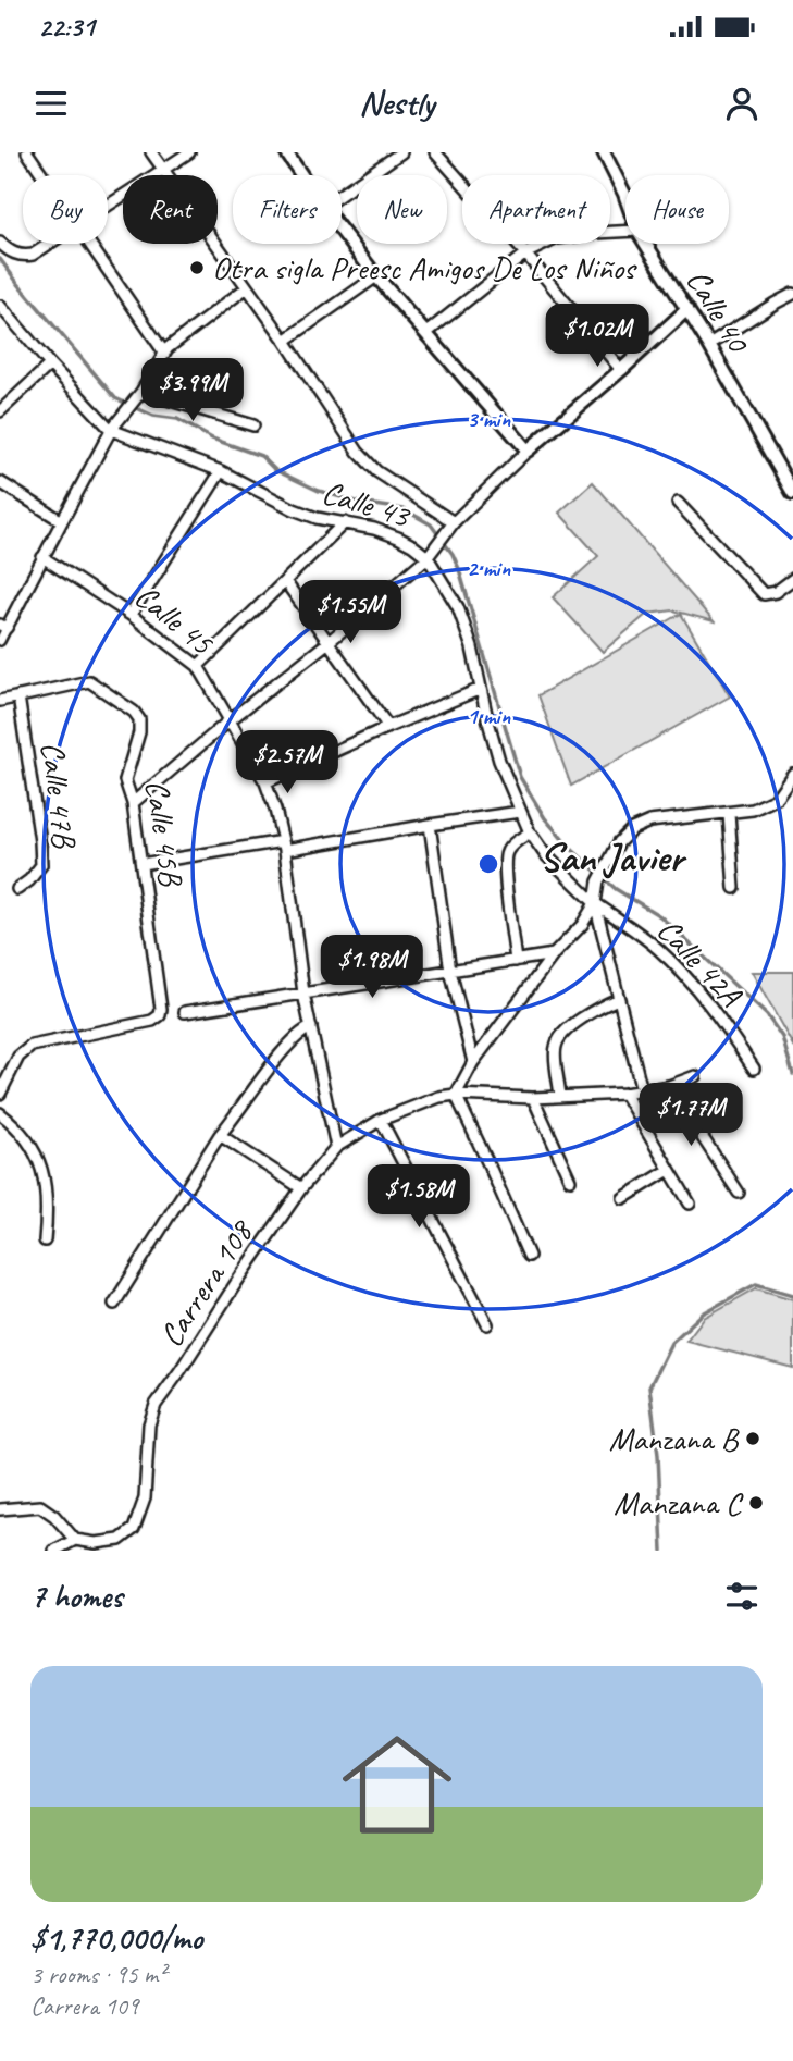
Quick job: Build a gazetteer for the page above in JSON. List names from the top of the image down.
{
  "streets": {
    "street": [
      "Calle 40",
      "Calle 43",
      "Calle 45",
      "Calle 47B",
      "Calle 45B",
      "Calle 42A",
      "Carrera 108"
    ]
  },
  "crossings": [
    ["Calle 43", "Calle 42A"],
    ["Calle 45", "Carrera 108"],
    ["Calle 47B", "Calle 45B"]
  ],
  "districts": ["San Javier"],
  "places": ["Otra sigla Preesc Amigos De Los Niños", "Manzana B", "Manzana C"],
  "page": {
    "status": "22:31",
    "header": "Nestly",
    "chip": [
      "Buy",
      "Rent",
      "Filters",
      "New",
      "Apartment",
      "House"
    ],
    "price": [
      "$1.02M",
      "$3.99M",
      "$1.55M",
      "$2.57M",
      "$1.98M",
      "$1.77M",
      "$1.58M"
    ],
    "heading": "7 homes",
    "list": [
      {
        "name": "$1,770,000/mo",
        "note": "3 rooms · 95 m² · Carrera 109"
      }
    ]
  },
  "rings": ["3 min", "2 min", "1 min"]
}
